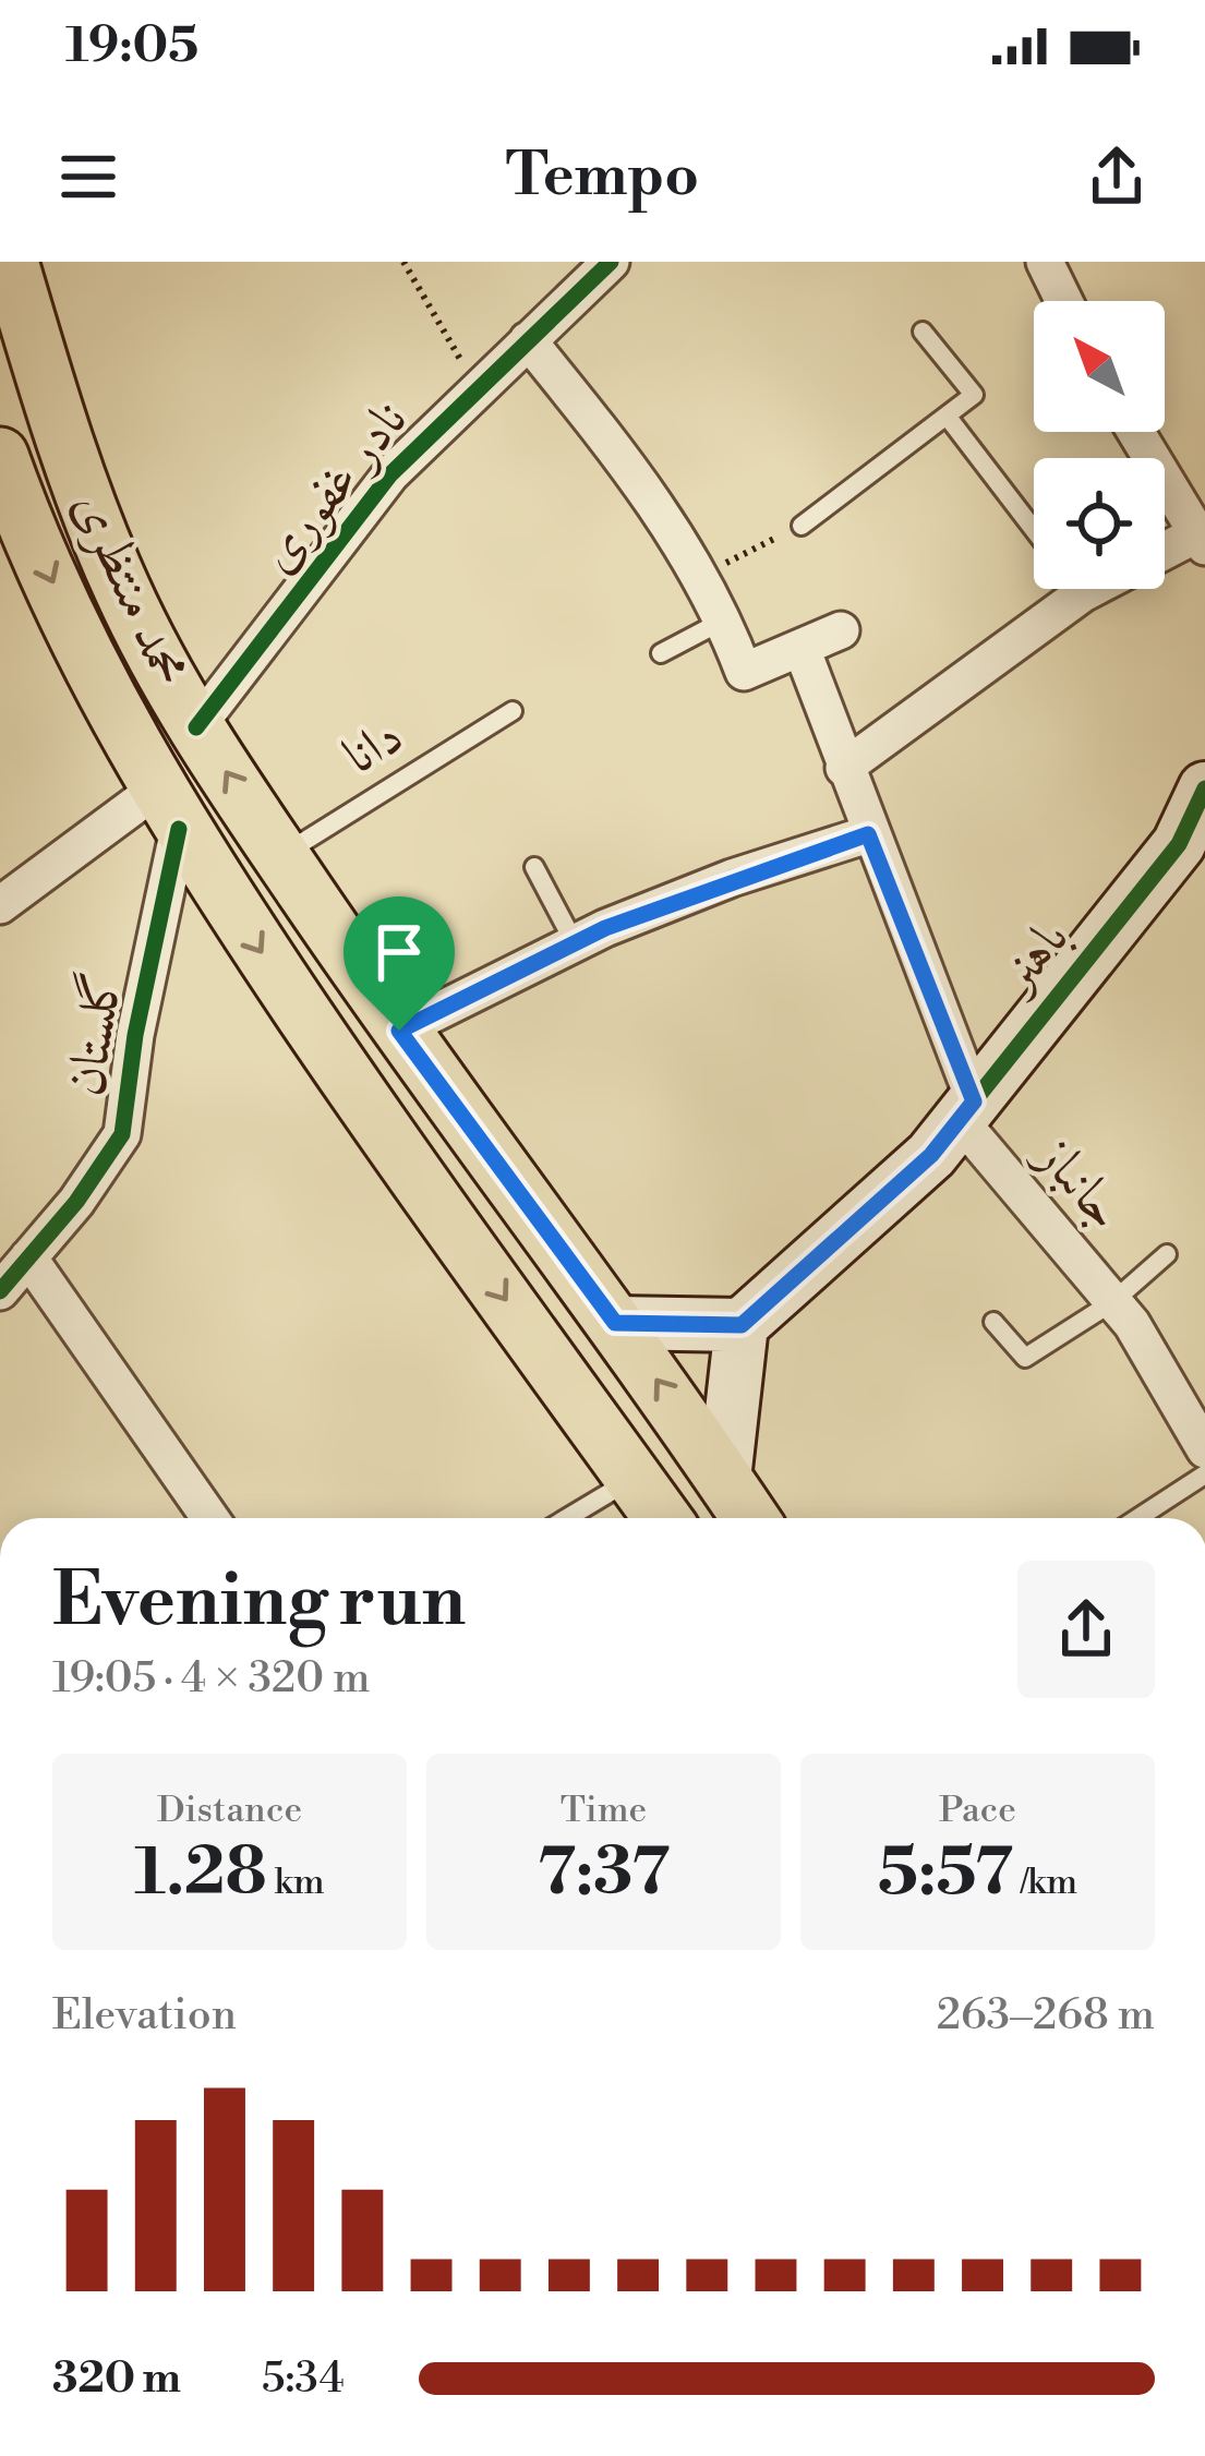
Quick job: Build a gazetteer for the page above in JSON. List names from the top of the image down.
{
  "streets": {
    "main road": ["محمد منتظری"],
    "street": [
      "نادر غفوری",
      "باهنر",
      "گلستان",
      "جانباز"
    ],
    "lane": ["دانا"]
  },
  "crossings": [
    ["نادر غفوری", "محمد منتظری"],
    ["محمد منتظری", "دانا"],
    ["محمد منتظری", "گلستان"],
    ["باهنر", "جانباز"]
  ],
  "north": "top left",
  "page": {
    "status": "19:05",
    "header": "Tempo",
    "heading": ["Evening run", "19:05 · 4 × 320 m"],
    "stats": [
      ["Distance", "1.28 km"],
      ["Time", "7:37"],
      ["Pace", "5:57 /km"]
    ],
    "chart": ["Elevation", "263–268 m"],
    "list": [
      {
        "name": "320 m",
        "note": "5:34"
      }
    ]
  }
}
